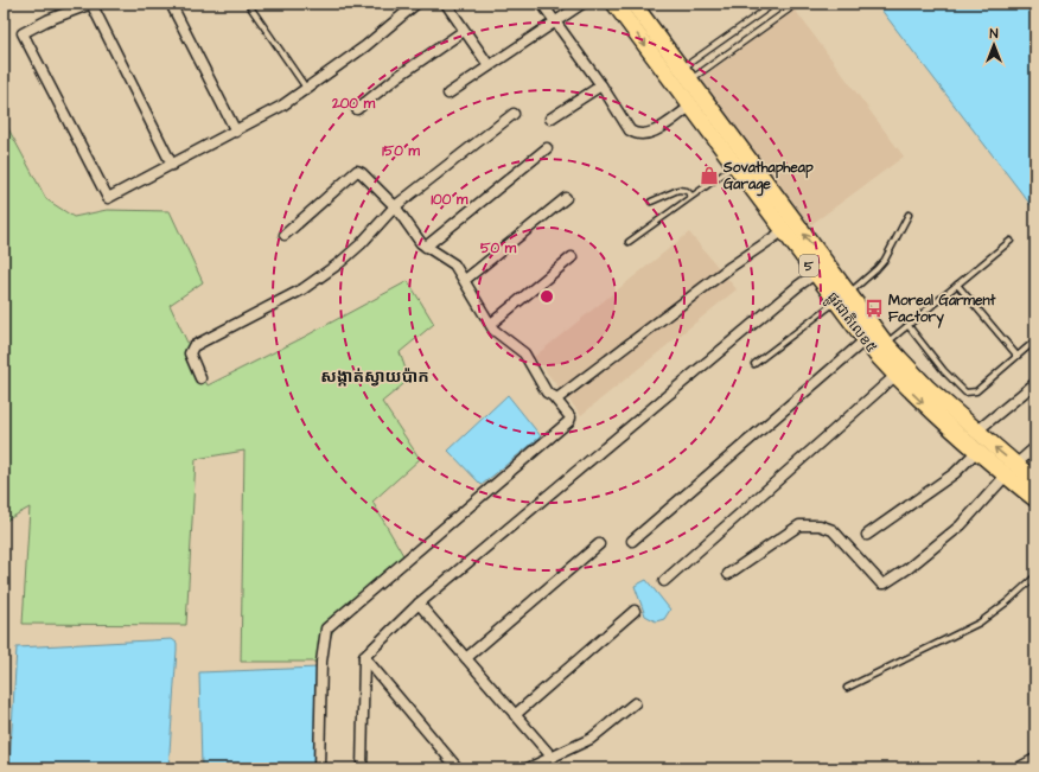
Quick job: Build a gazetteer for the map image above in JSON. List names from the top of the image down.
{
  "streets": {
    "highway": ["5", "ផ្លូវជាតិលេខ៥"]
  },
  "districts": ["សង្កាត់ស្វាយប៉ាក"],
  "places": {
    "shop": ["Sovathapheap Garage"],
    "bus stop": ["Moreal Garment Factory"]
  },
  "north": "top",
  "rings": [
    "200 m",
    "150 m",
    "100 m",
    "50 m"
  ]
}
